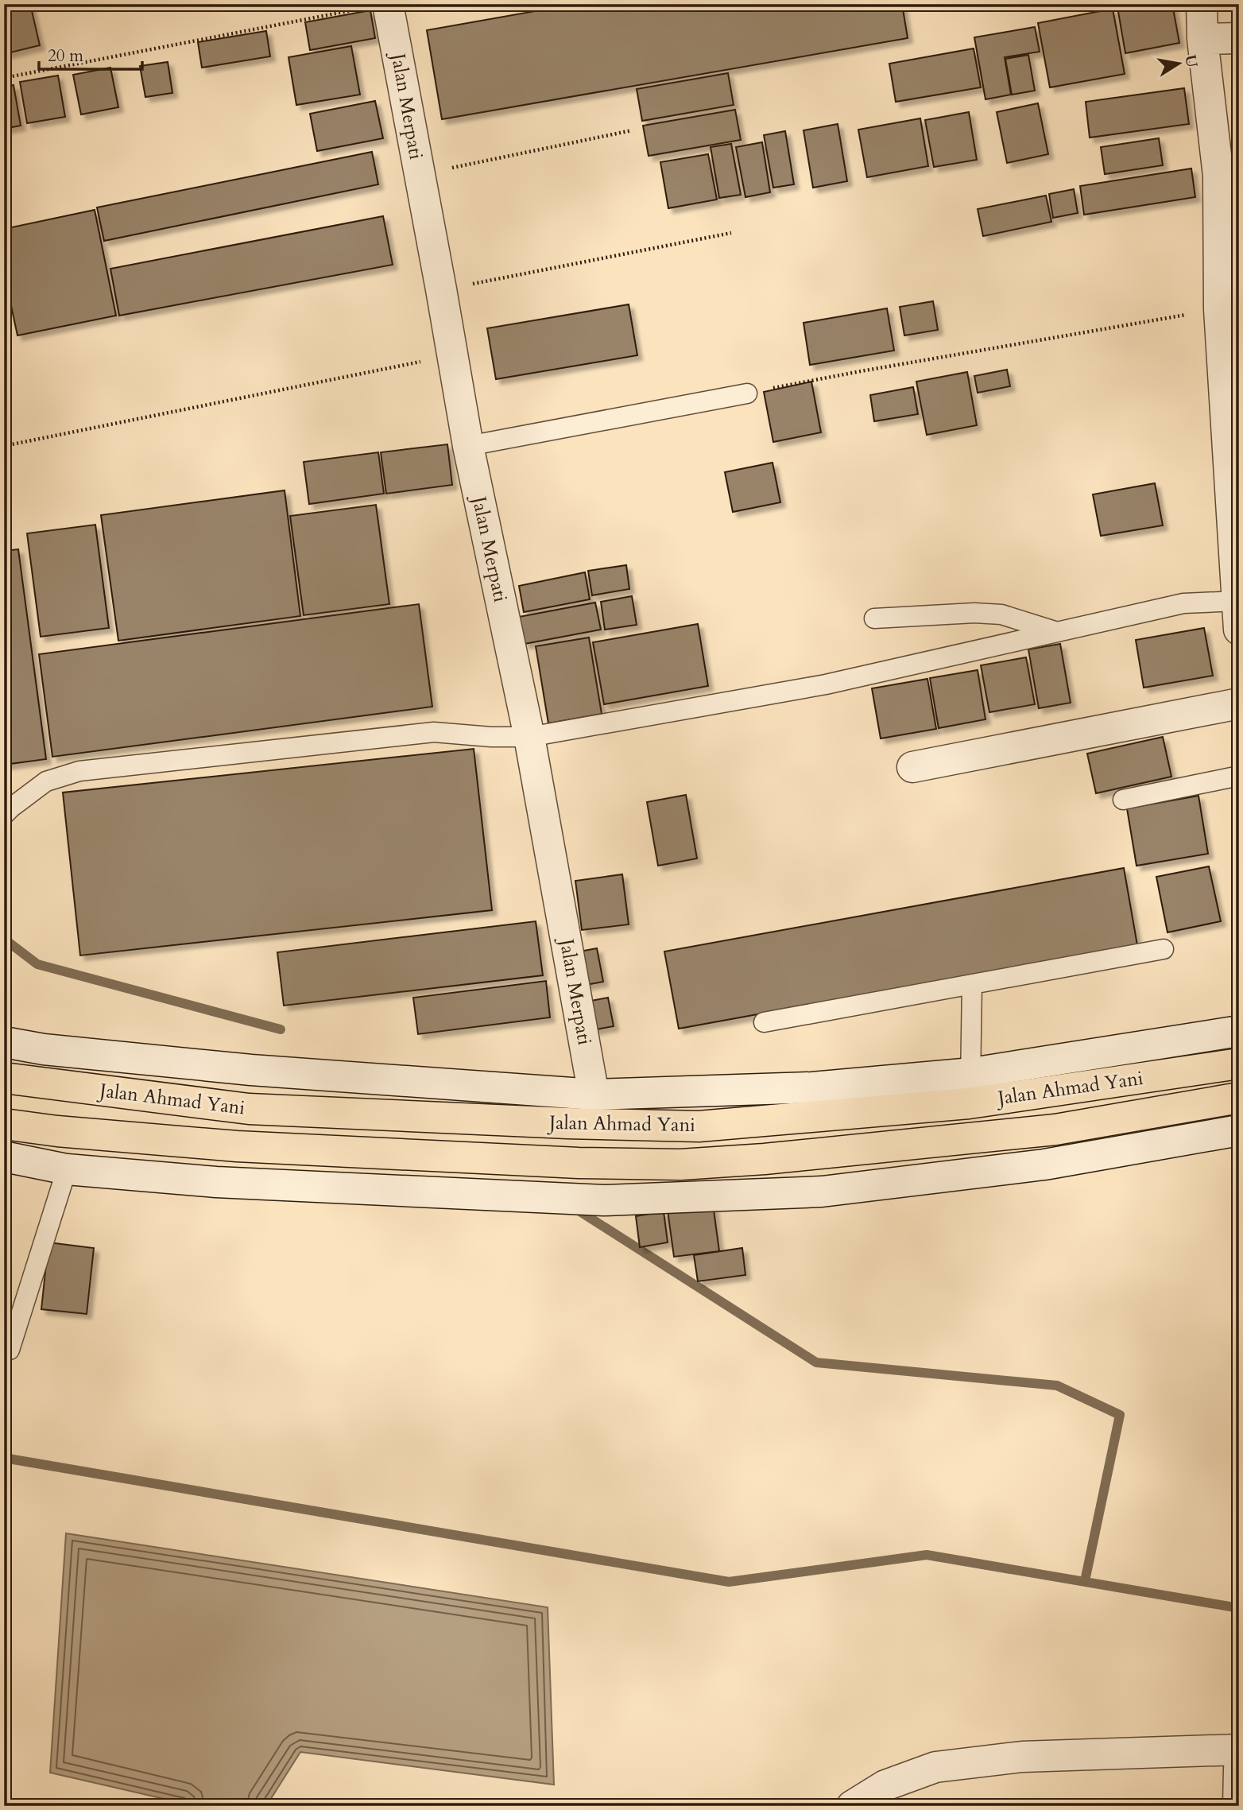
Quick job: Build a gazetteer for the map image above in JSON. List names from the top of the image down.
{
  "streets": {
    "highway": ["Jalan Ahmad Yani"],
    "street": ["Jalan Merpati"]
  },
  "scale_bar": "20 m",
  "north": "right"
}
